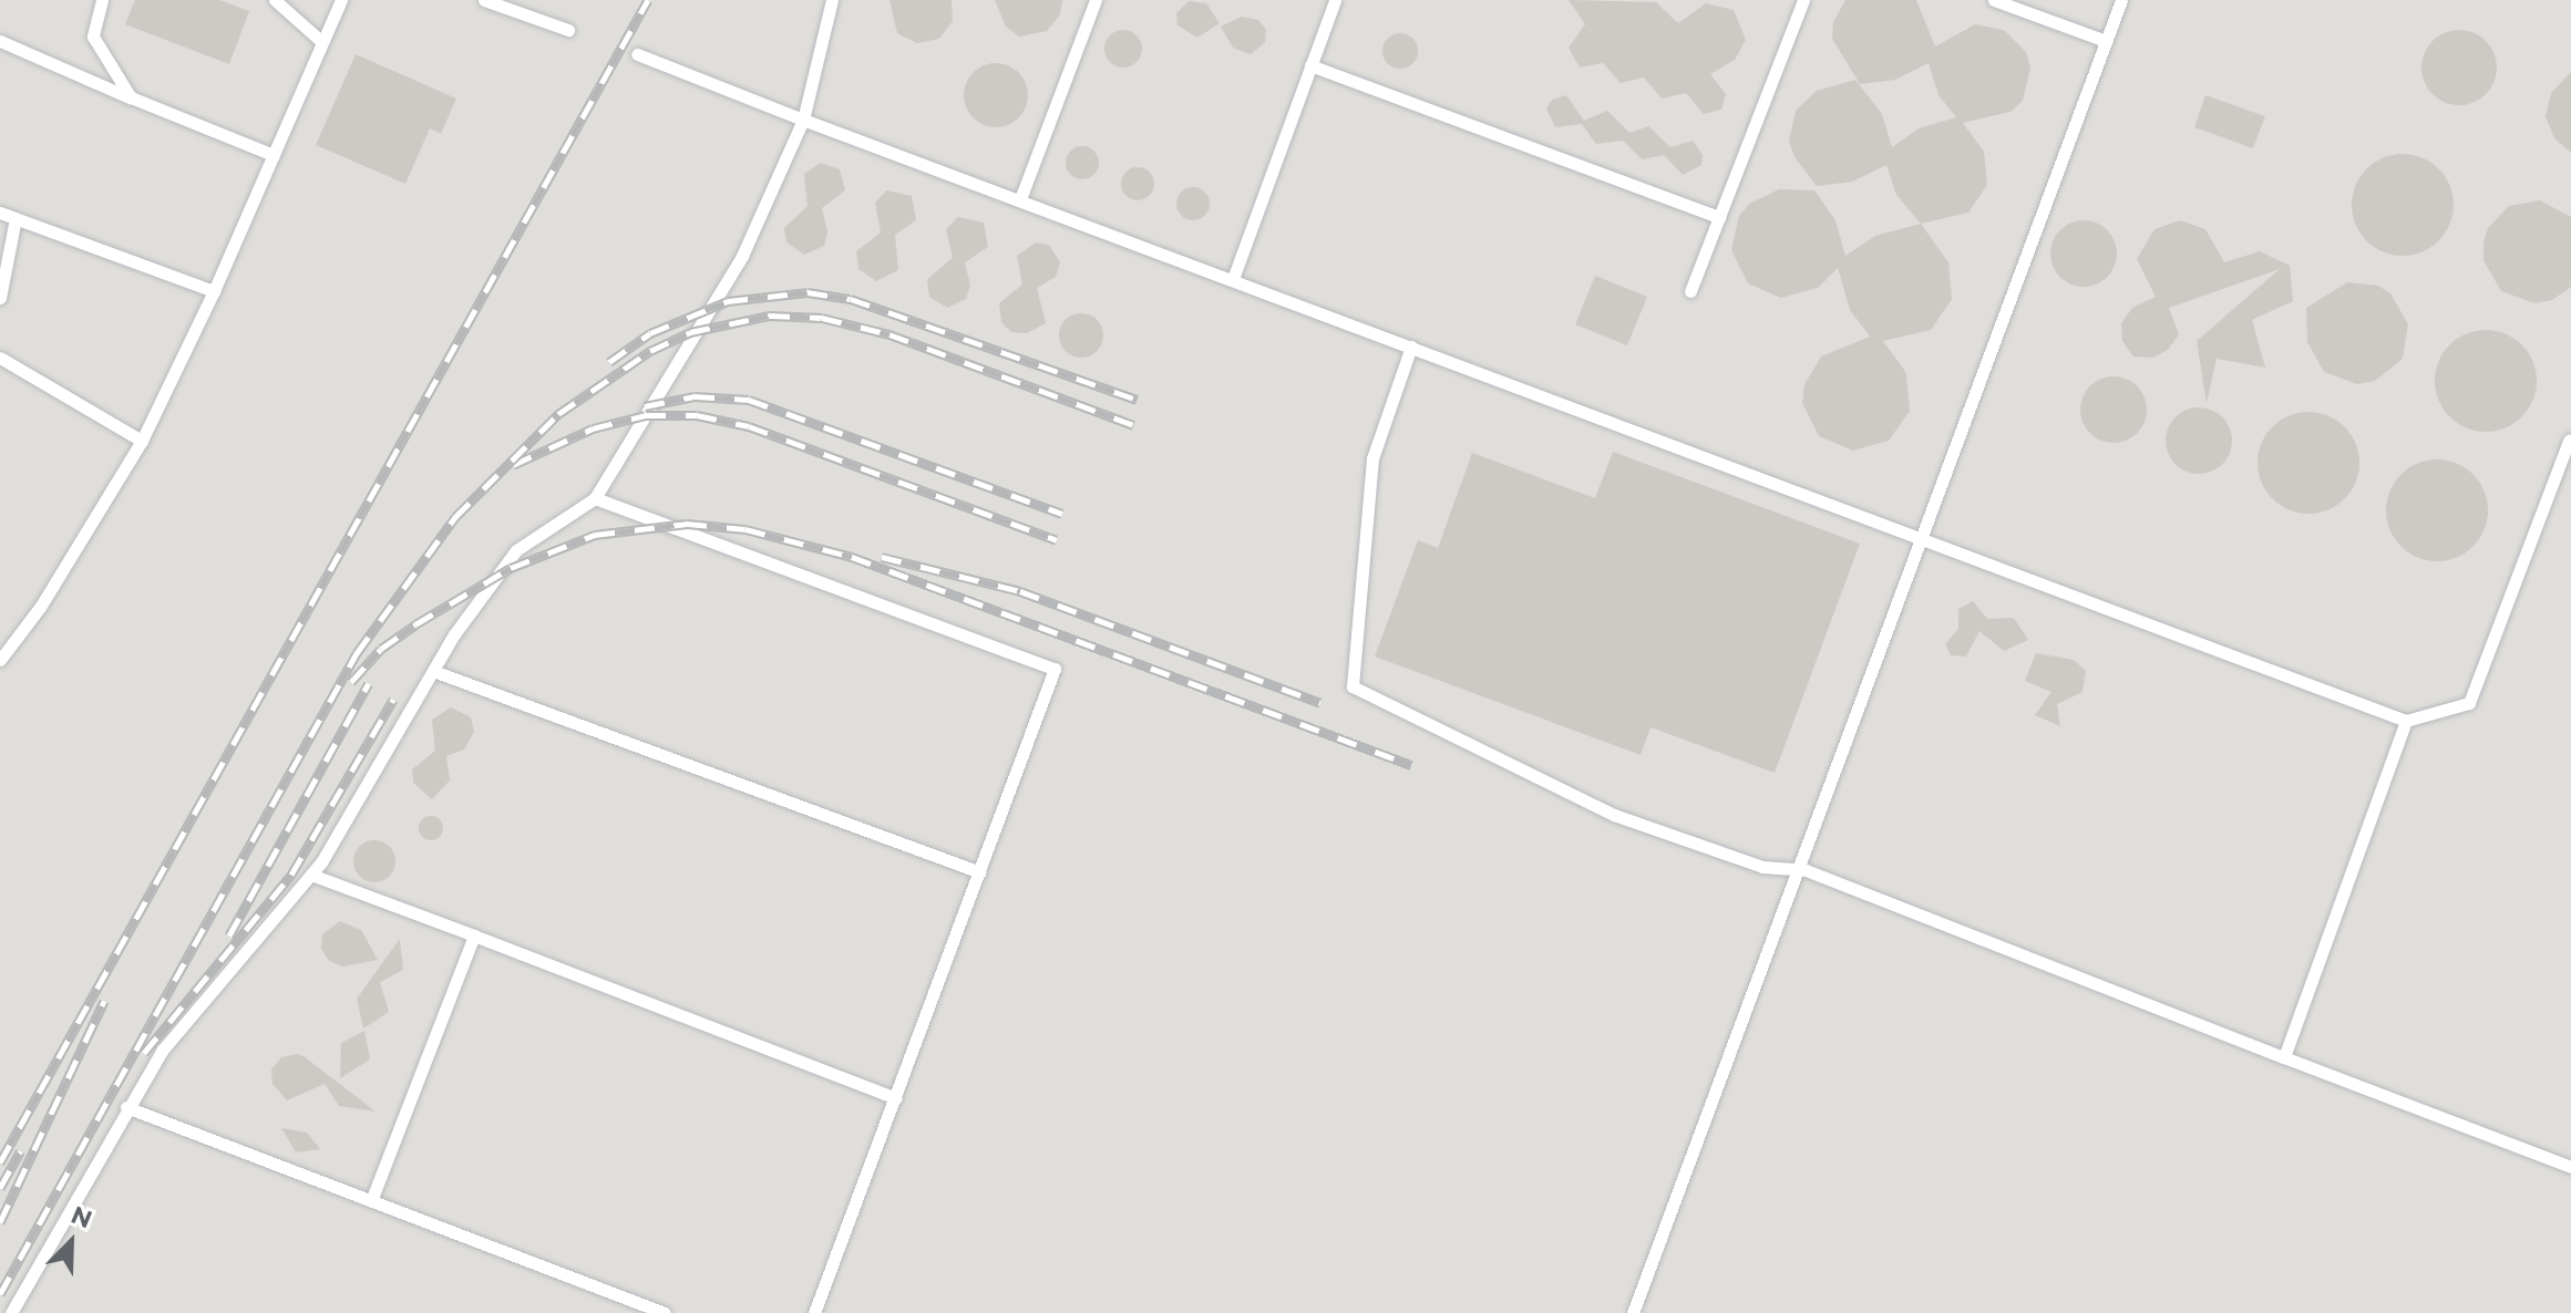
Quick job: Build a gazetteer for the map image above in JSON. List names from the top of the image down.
{
  "north": "top right"
}
